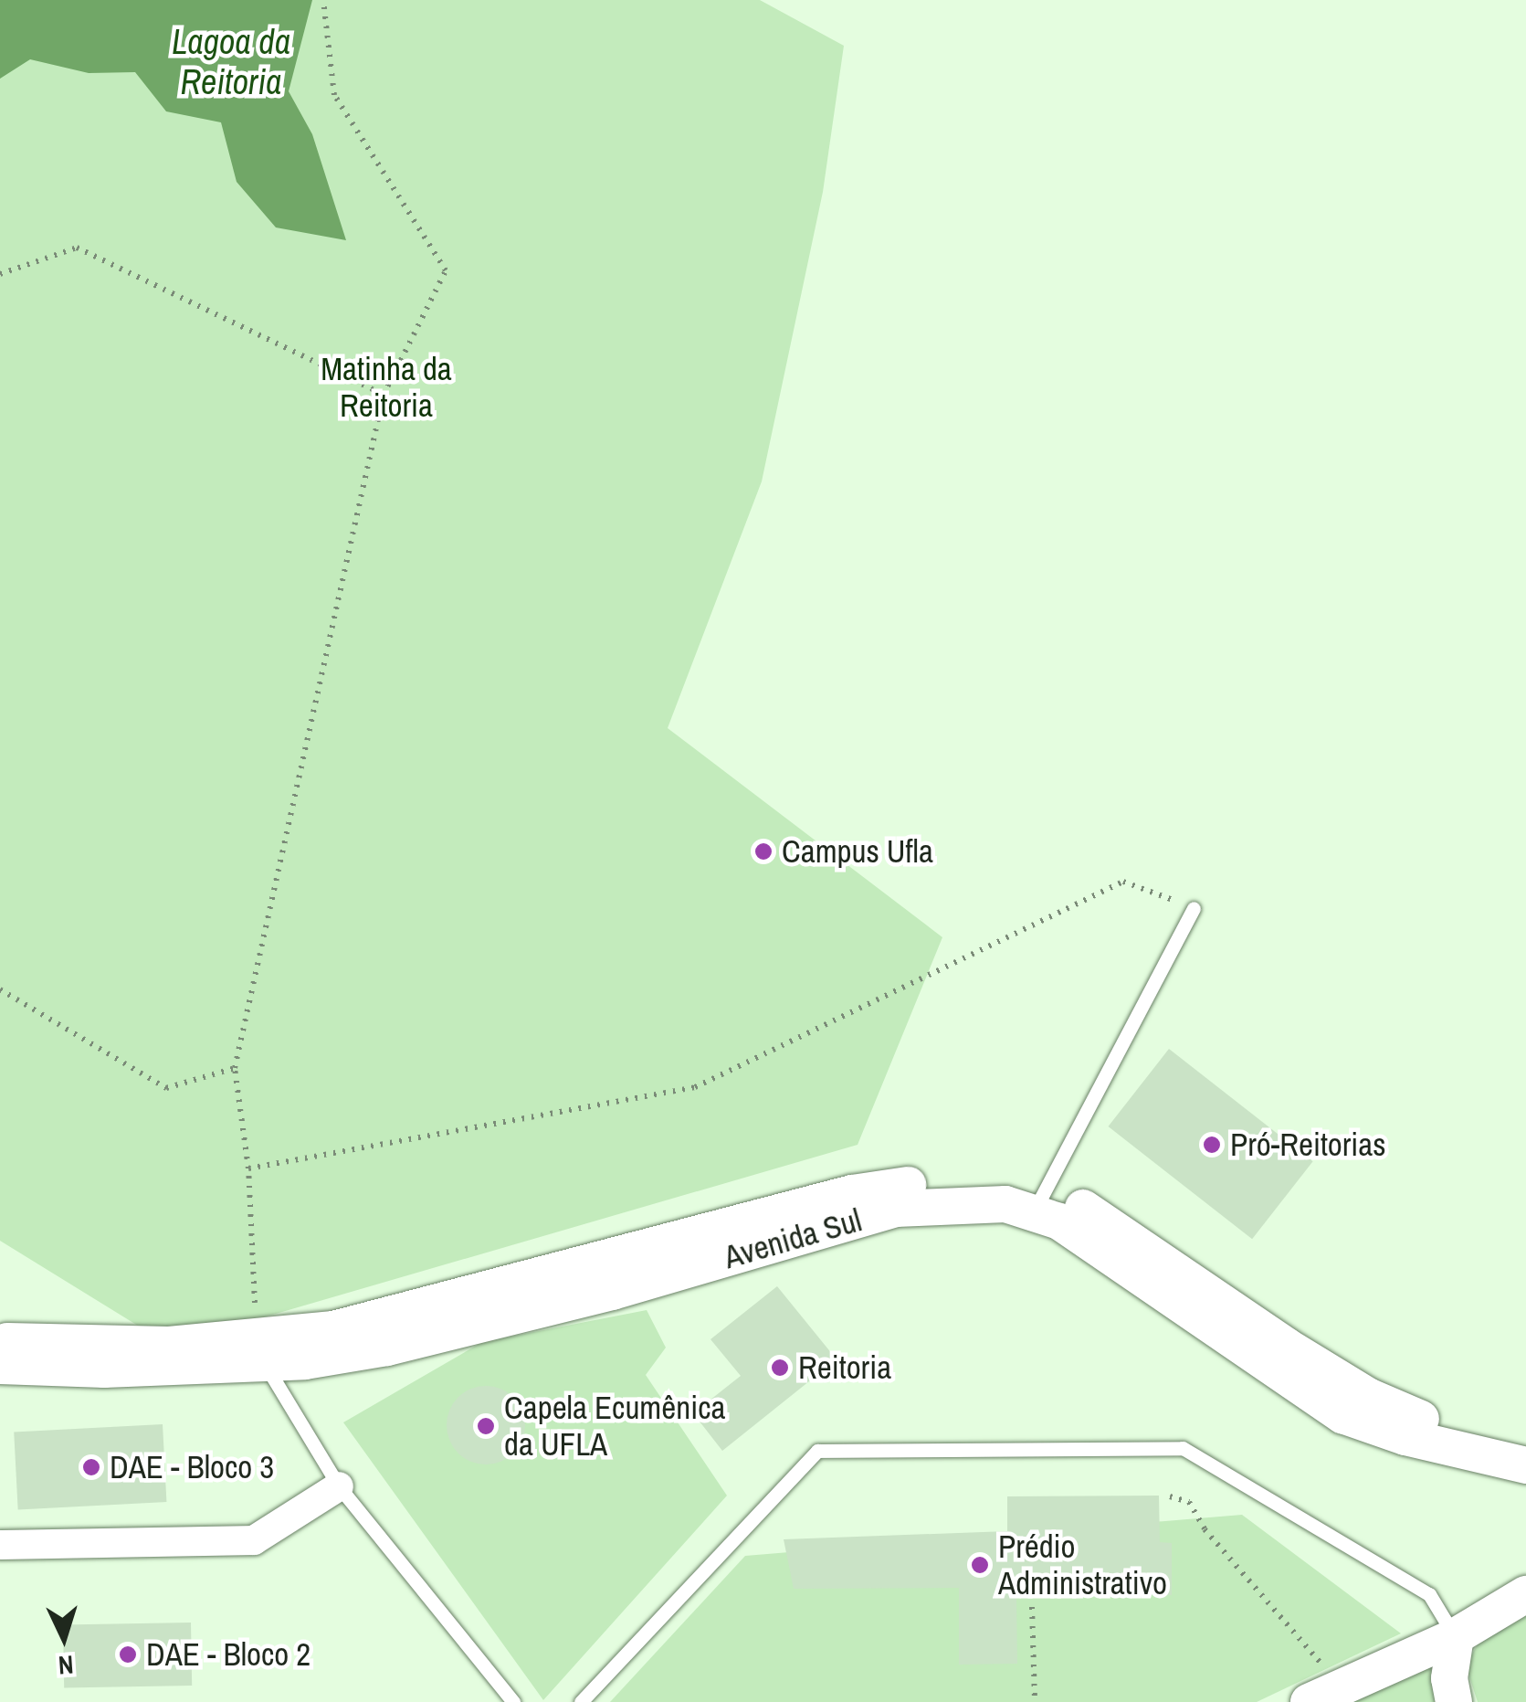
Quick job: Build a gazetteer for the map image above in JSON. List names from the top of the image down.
{
  "streets": {
    "street": ["Avenida Sul"]
  },
  "water": ["Lagoa da Reitoria"],
  "parks": ["Matinha da Reitoria"],
  "places": [
    "Campus Ufla",
    "Pró-Reitorias",
    "Reitoria",
    "Capela Ecumênica da UFLA",
    "DAE - Bloco 3",
    "Prédio Administrativo",
    "DAE - Bloco 2"
  ],
  "north": "bottom"
}
